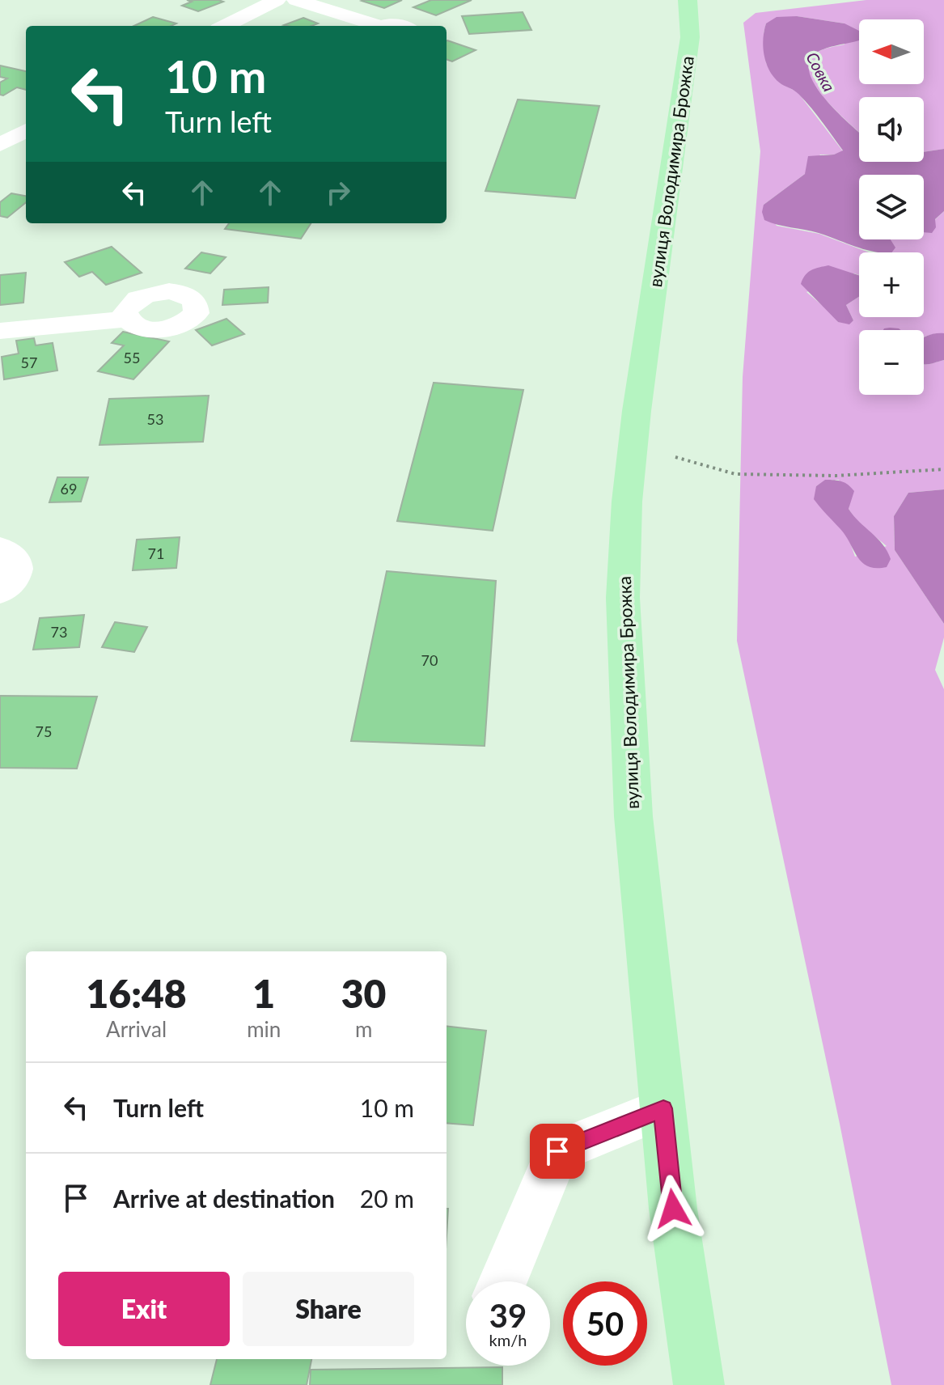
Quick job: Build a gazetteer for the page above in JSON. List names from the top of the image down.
{
  "streets": {
    "main road": ["вулиця Володимира Брожка"]
  },
  "water": ["Совка"],
  "house_numbers": [
    "55",
    "57",
    "53",
    "69",
    "71",
    "73",
    "70",
    "75"
  ],
  "north": "left",
  "page": {
    "map_buttons": ["+", "−"],
    "turn": ["10 m", "Turn left"],
    "eta": [
      "16:48",
      "Arrival",
      "1",
      "min",
      "30",
      "m"
    ],
    "list": [
      {
        "name": "Turn left",
        "value": "10 m"
      },
      {
        "name": "Arrive at destination",
        "value": "20 m"
      }
    ],
    "buttons": ["Exit", "Share"],
    "speed": "39 km/h",
    "limit": "50"
  }
}
